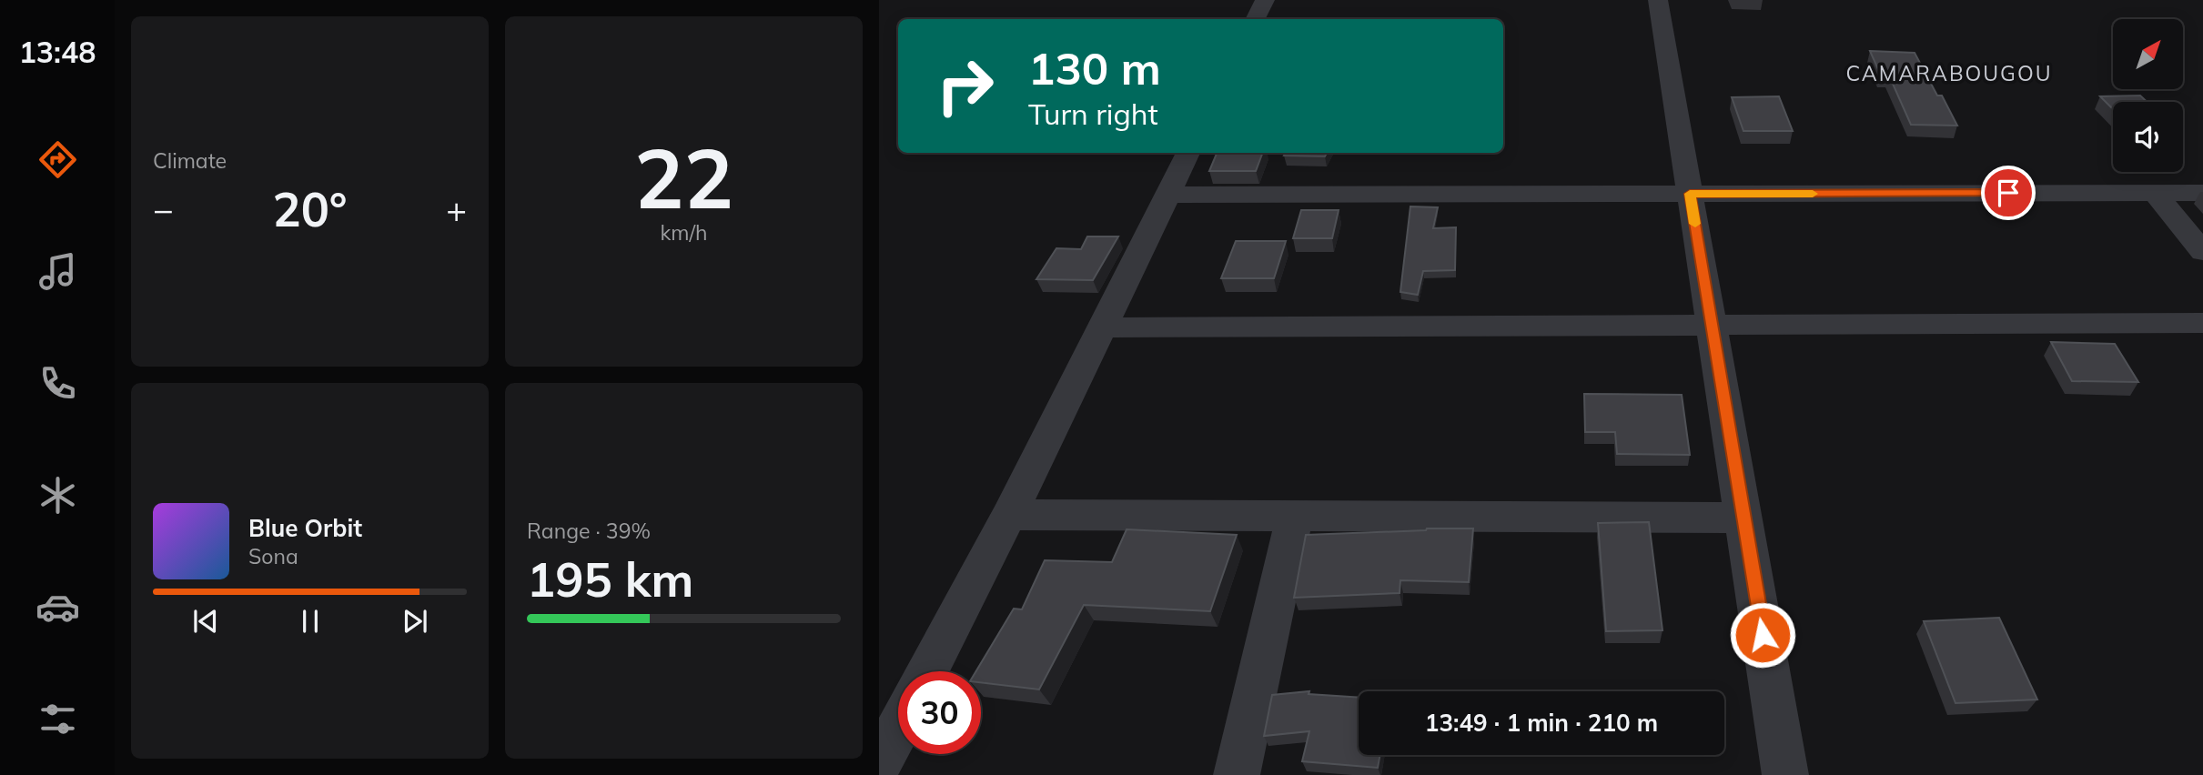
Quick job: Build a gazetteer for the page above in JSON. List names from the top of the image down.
{
  "districts": ["CAMARABOUGOU"],
  "north": "top right",
  "page": {
    "tabs": "13:48",
    "tile": [
      "Climate",
      ["22", "km/h"],
      ["Range · 39%", "195 km"]
    ],
    "turn": ["130 m", "Turn right"],
    "heat": ["−", "20°", "+"],
    "song": ["Blue Orbit", "Sona"],
    "limit": "30",
    "trip": "13:49 · 1 min · 210 m"
  }
}
